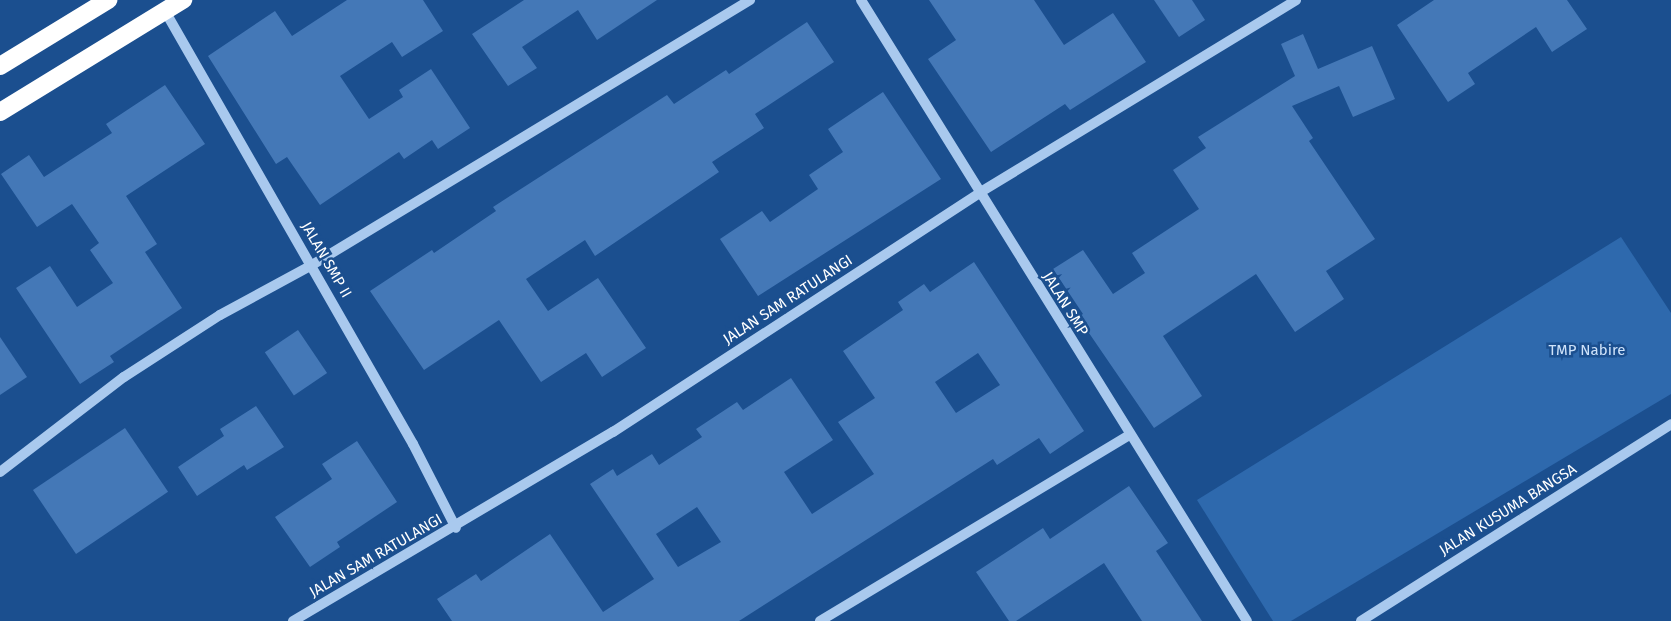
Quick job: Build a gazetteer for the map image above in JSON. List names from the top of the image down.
{
  "streets": {
    "street": [
      "JALAN SMP II",
      "JALAN SAM RATULANGI",
      "JALAN SMP",
      "JALAN KUSUMA BANGSA"
    ]
  },
  "crossings": [
    ["JALAN SMP II", "JALAN SAM RATULANGI"],
    ["JALAN SAM RATULANGI", "JALAN SMP"]
  ],
  "parks": ["TMP Nabire"]
}
